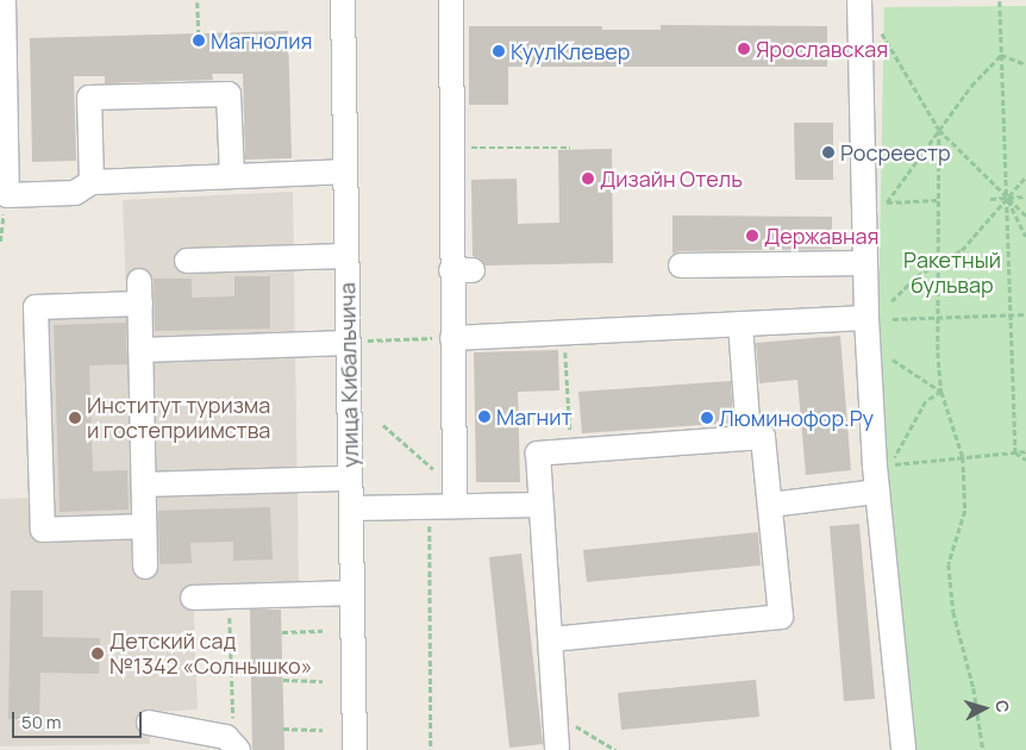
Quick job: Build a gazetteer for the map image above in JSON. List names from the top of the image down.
{
  "streets": {
    "street": ["улица Кибальчича"]
  },
  "parks": ["Ракетный бульвар"],
  "places": [
    "Магнолия",
    "Ярославская",
    "КуулКлевер",
    "Росреестр",
    "Дизайн Отель",
    "Державная",
    "Магнит",
    "Институт туризма и гостеприимства",
    "Люминофор.Ру",
    "Детский сад №1342 «Солнышко»"
  ],
  "scale_bar": "50 m",
  "north": "right"
}
